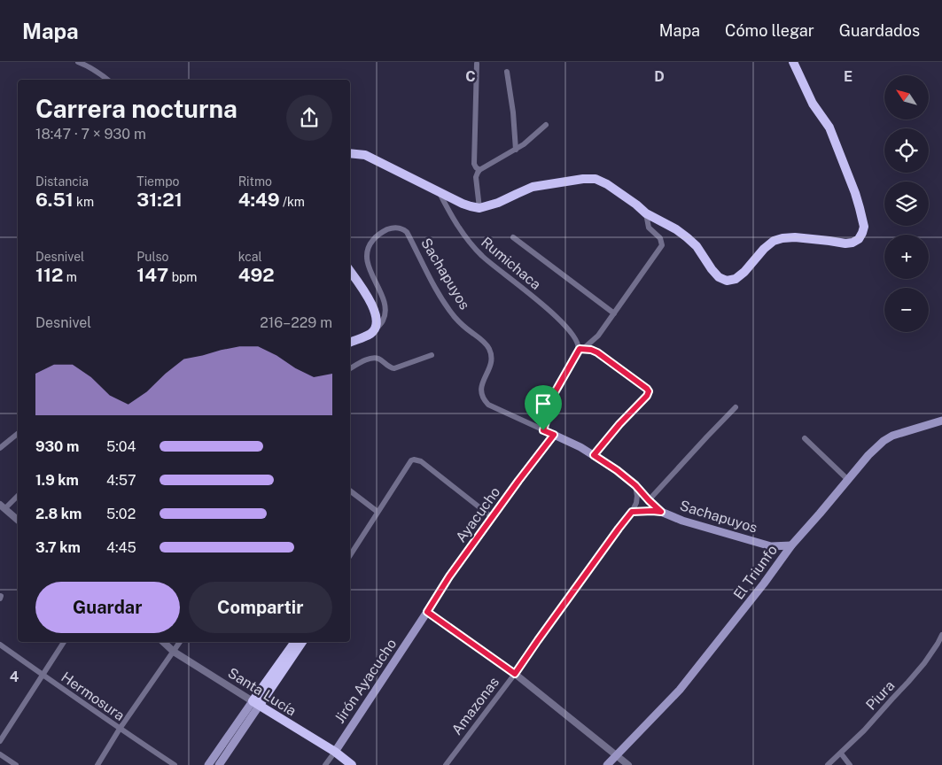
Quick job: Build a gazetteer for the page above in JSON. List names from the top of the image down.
{
  "streets": {
    "highway": ["Santa Lucía"],
    "main road": [
      "Sachapuyos",
      "Ayacucho",
      "El Triunfo",
      "Jirón Ayacucho"
    ],
    "street": [
      "Rumichaca",
      "Piura",
      "Hermosura",
      "Amazonas"
    ]
  },
  "crossings": [
    ["Sachapuyos", "Ayacucho"],
    ["Sachapuyos", "El Triunfo"],
    ["Sachapuyos", "Amazonas"],
    ["Ayacucho", "Jirón Ayacucho"],
    ["Jirón Ayacucho", "Santa Lucía"]
  ],
  "north": "top left",
  "page": {
    "header": "Mapa",
    "nav": ["Mapa", "Cómo llegar", "Guardados"],
    "map_buttons": ["+", "−"],
    "heading": ["Carrera nocturna", "18:47 · 7 × 930 m"],
    "stats": [
      ["Distancia", "6.51 km"],
      ["Tiempo", "31:21"],
      ["Ritmo", "4:49 /km"],
      ["Desnivel", "112 m"],
      ["Pulso", "147 bpm"],
      ["kcal", "492"]
    ],
    "chart": ["Desnivel", "216–229 m"],
    "list": [
      {
        "name": "930 m",
        "note": "5:04"
      },
      {
        "name": "1.9 km",
        "note": "4:57"
      },
      {
        "name": "2.8 km",
        "note": "5:02"
      },
      {
        "name": "3.7 km",
        "note": "4:45"
      }
    ],
    "buttons": ["Guardar", "Compartir"]
  },
  "grid": {
    "columns": ["C", "D", "E"],
    "rows": ["4"]
  }
}
